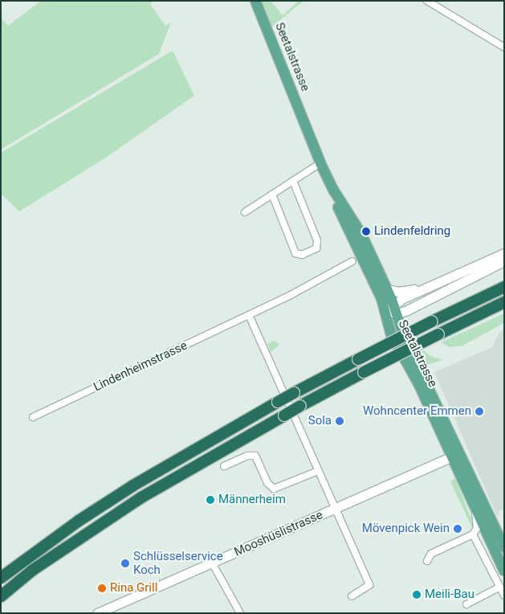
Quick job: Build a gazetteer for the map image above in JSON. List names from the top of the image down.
{
  "streets": {
    "main road": ["Seetalstrasse"],
    "street": ["Lindenheimstrasse", "Mooshüslistrasse"]
  },
  "crossings": [
    ["Seetalstrasse", "Mooshüslistrasse"]
  ],
  "places": [
    "Lindenfeldring",
    "Wohncenter Emmen",
    "Sola",
    "Männerheim",
    "Mövenpick Wein",
    "Schlüsselservice Koch",
    "Rina Grill",
    "Meili-Bau"
  ]
}
